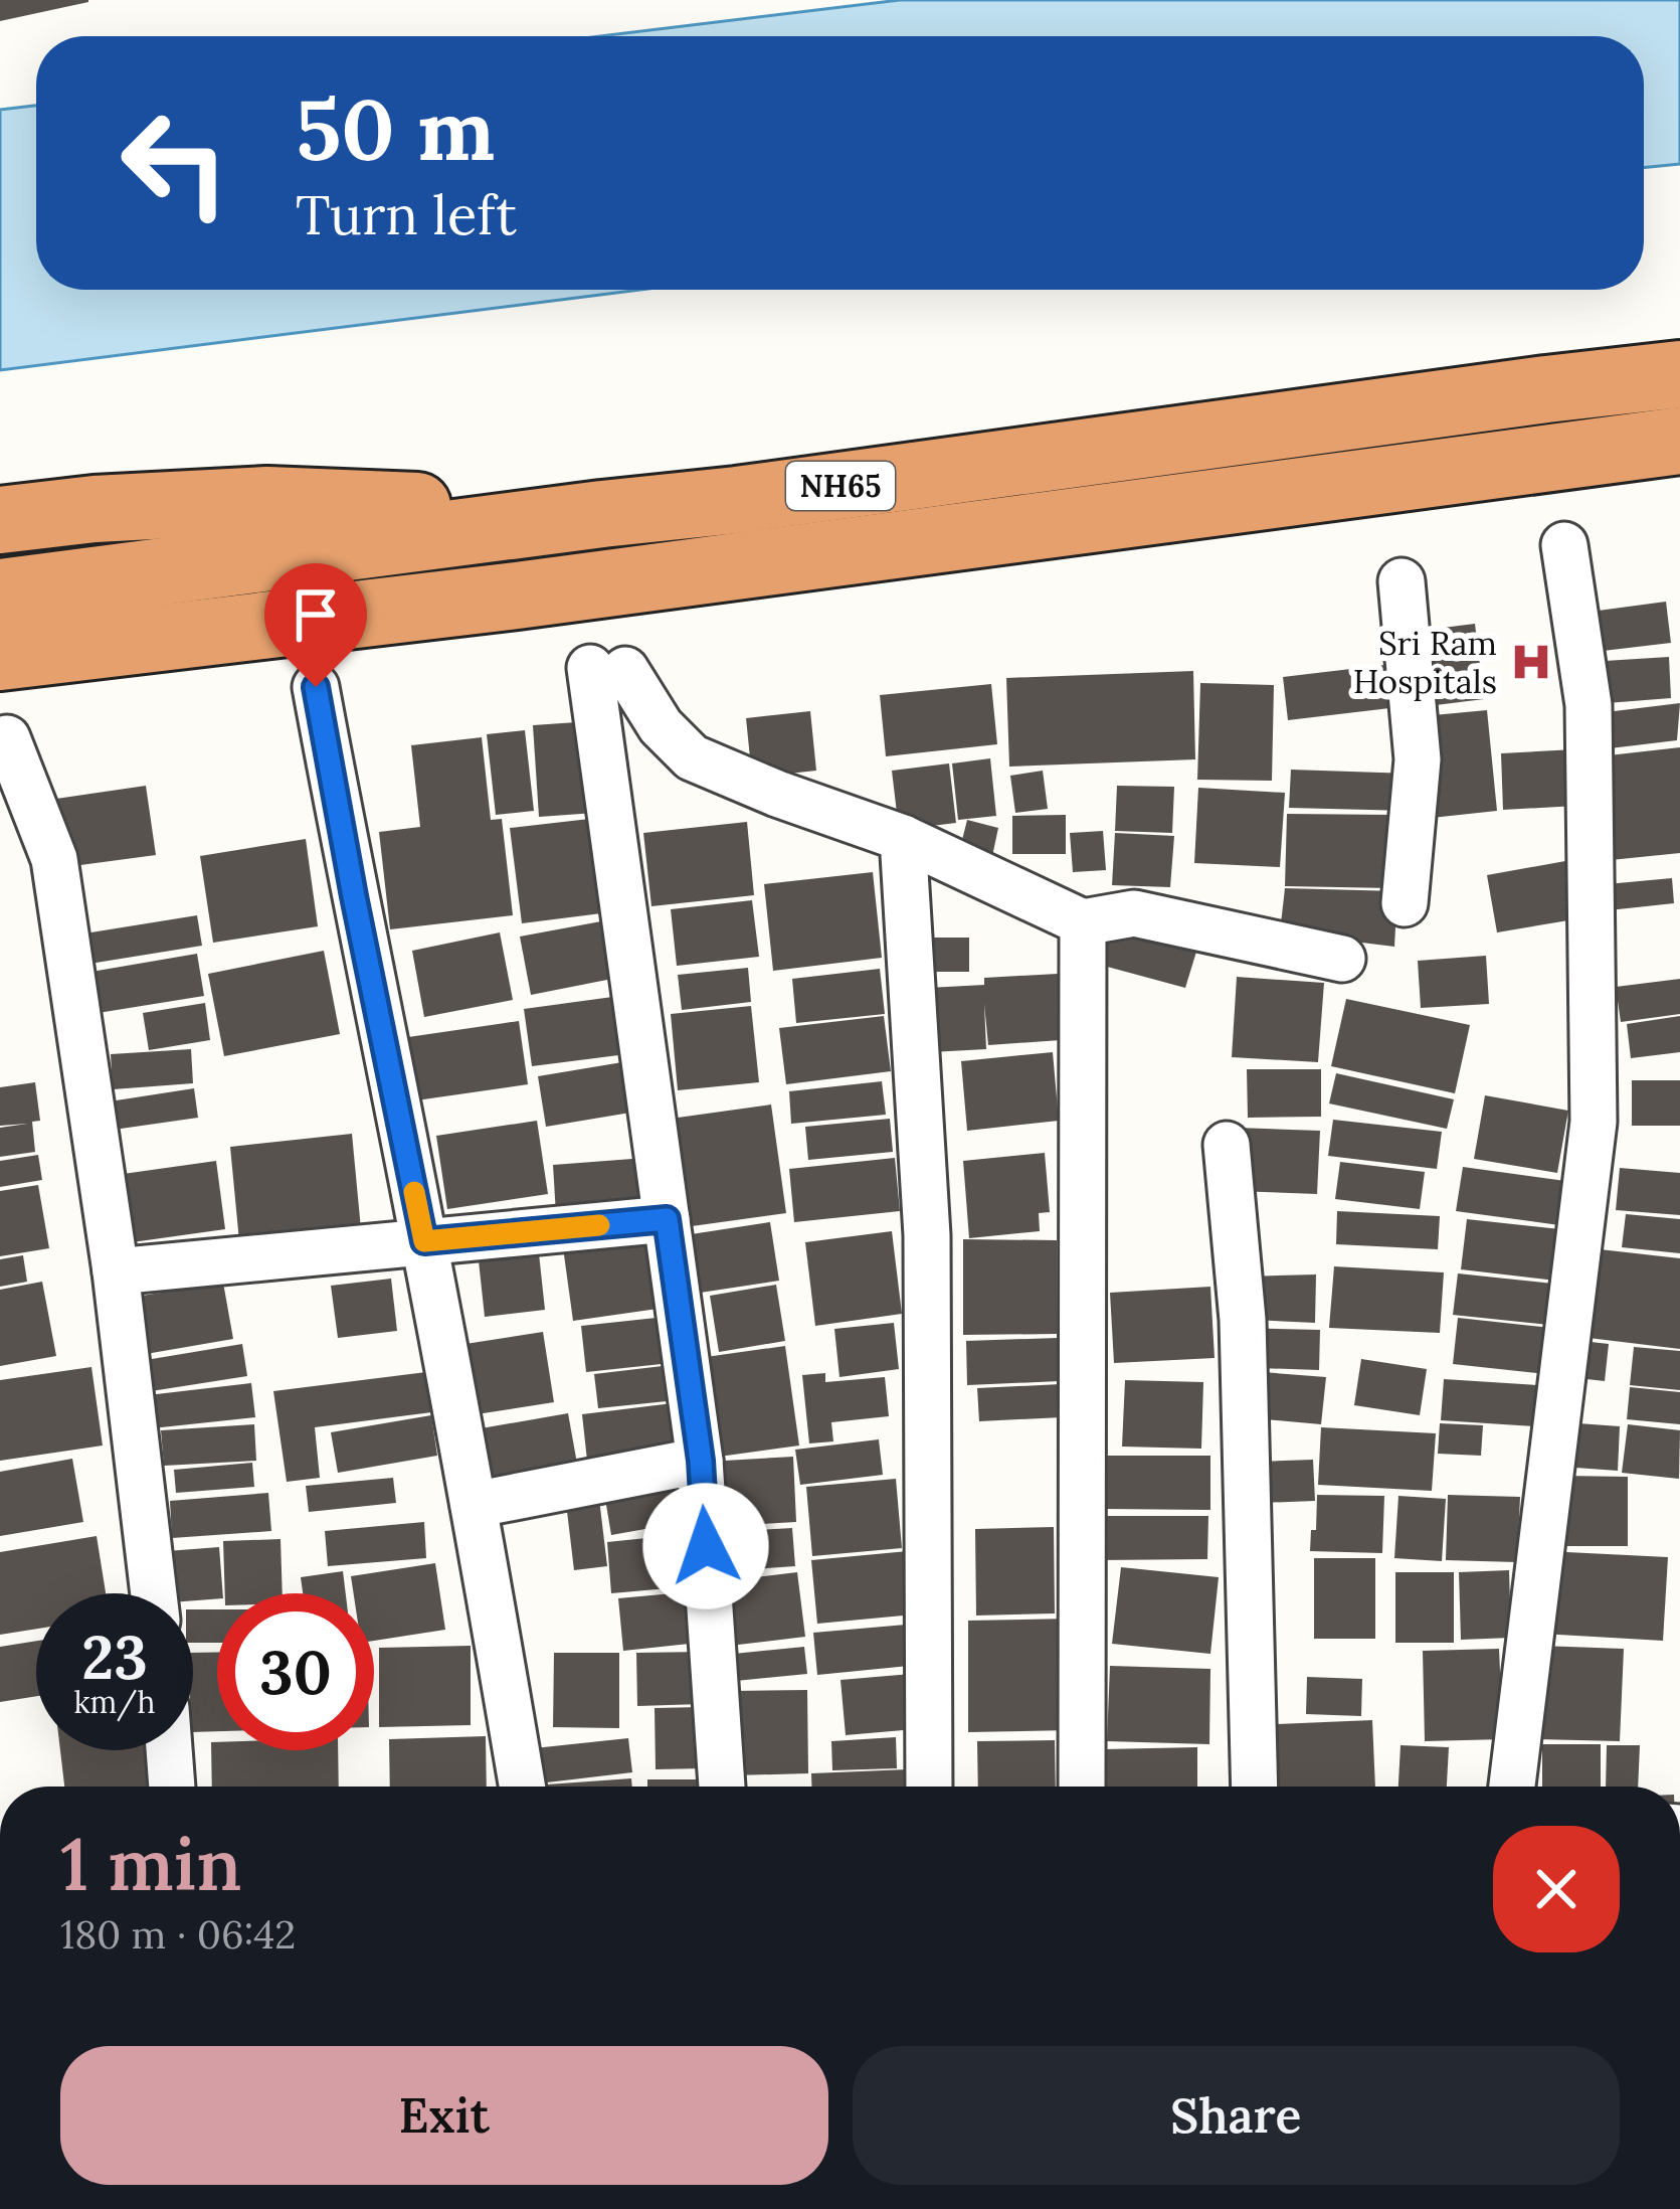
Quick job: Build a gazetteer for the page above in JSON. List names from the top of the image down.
{
  "streets": {
    "highway": ["NH65"]
  },
  "places": {
    "hospital": ["Sri Ram Hospitals"]
  },
  "page": {
    "turn": ["50 m", "Turn left"],
    "speed": "23 km/h",
    "limit": "30",
    "heading": ["1 min", "180 m · 06:42"],
    "buttons": ["Exit", "Share"]
  }
}
